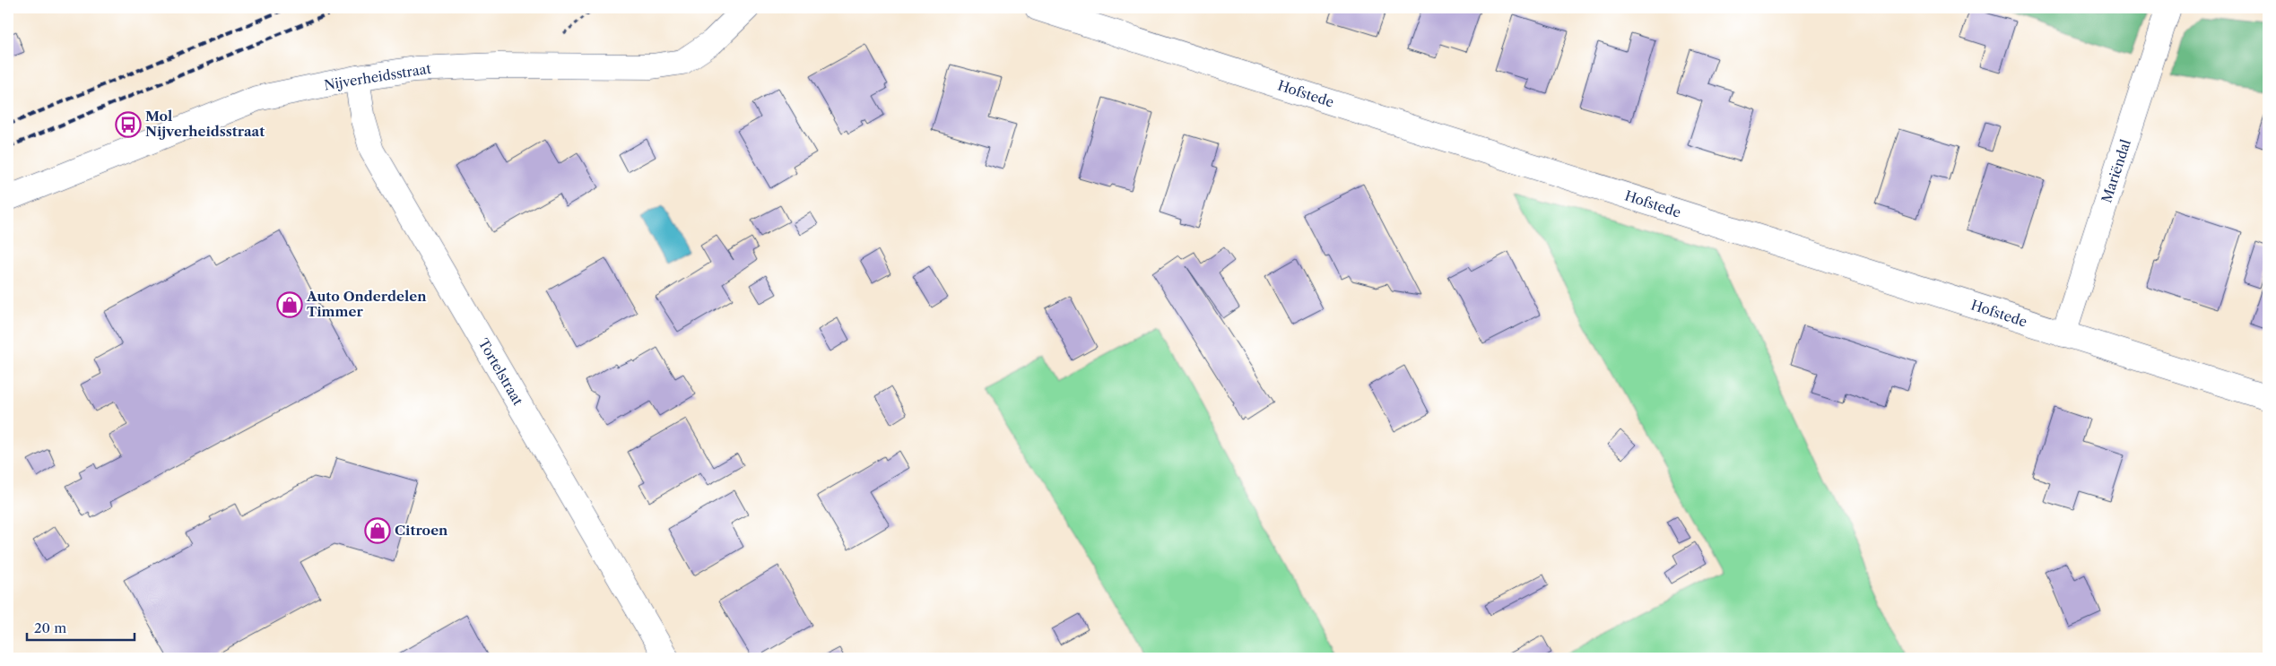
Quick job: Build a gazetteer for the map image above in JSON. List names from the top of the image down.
{
  "streets": {
    "street": [
      "Nijverheidsstraat",
      "Hofstede",
      "Mariëndal",
      "Tortelstraat"
    ]
  },
  "crossings": [
    ["Nijverheidsstraat", "Tortelstraat"],
    ["Hofstede", "Mariëndal"]
  ],
  "places": {
    "bus stop": ["Mol Nijverheidsstraat"],
    "shop": ["Auto Onderdelen Timmer", "Citroen"]
  },
  "scale_bar": "20 m"
}
